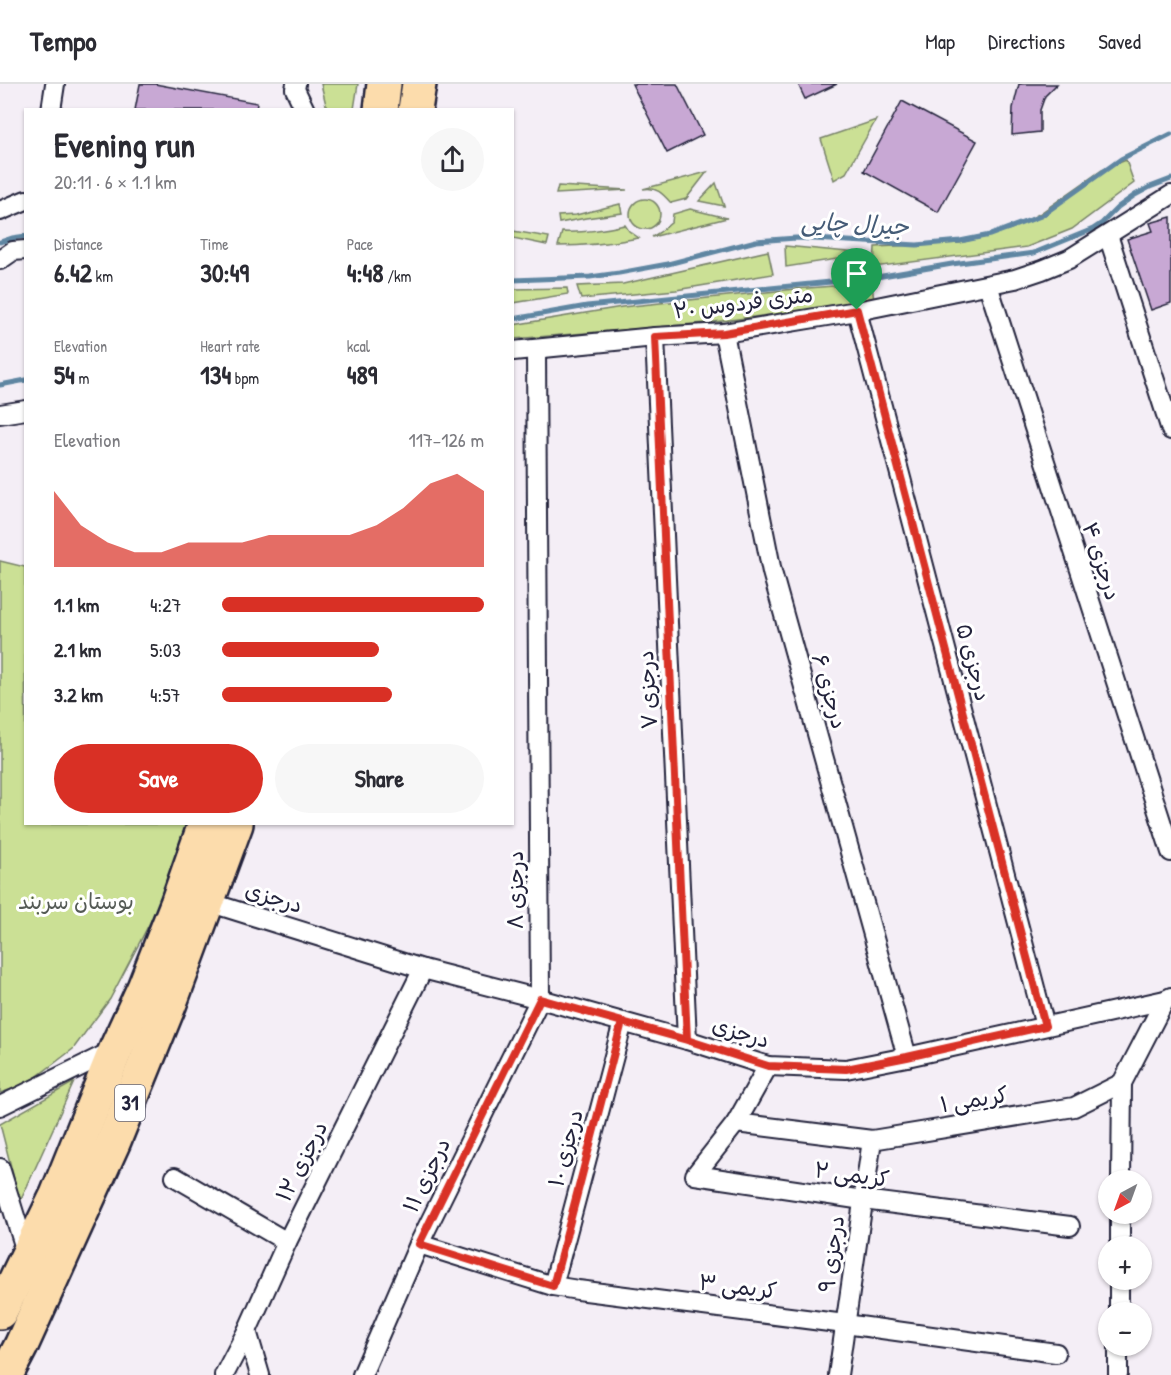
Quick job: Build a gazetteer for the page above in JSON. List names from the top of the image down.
{
  "streets": {
    "highway": ["31"],
    "street": [
      "۲۰ متری فردوس",
      "درجزی ۴",
      "درجزی ۵",
      "درجزی ۷",
      "درجزی ۶",
      "درجزی ۸",
      "درجزی",
      "کریمی ۱",
      "درجزی ۱۰",
      "درجزی ۱۲",
      "کریمی ۲",
      "درجزی ۱۱",
      "درجزی ۹",
      "کریمی ۳"
    ]
  },
  "crossings": [
    ["۲۰ متری فردوس", "درجزی ۴"],
    ["۲۰ متری فردوس", "درجزی ۵"],
    ["۲۰ متری فردوس", "درجزی ۷"],
    ["۲۰ متری فردوس", "درجزی ۶"],
    ["۲۰ متری فردوس", "درجزی ۸"],
    ["درجزی ۵", "درجزی"],
    ["درجزی ۷", "درجزی"],
    ["درجزی ۶", "درجزی"],
    ["درجزی ۸", "درجزی"],
    ["درجزی ۸", "درجزی ۱۱"],
    ["درجزی", "31"],
    ["درجزی", "درجزی ۱۰"],
    ["درجزی", "درجزی ۱۲"],
    ["درجزی", "درجزی ۱۱"],
    ["کریمی ۱", "کریمی ۲"],
    ["کریمی ۱", "درجزی ۹"],
    ["درجزی ۱۰", "کریمی ۳"],
    ["کریمی ۲", "درجزی ۹"],
    ["درجزی ۱۱", "کریمی ۳"],
    ["درجزی ۹", "کریمی ۳"]
  ],
  "water": ["جیرال چایی"],
  "parks": ["بوستان سربند"],
  "north": "bottom left",
  "page": {
    "header": "Tempo",
    "nav": ["Map", "Directions", "Saved"],
    "heading": ["Evening run", "20:11 · 6 × 1.1 km"],
    "stats": [
      ["Distance", "6.42 km"],
      ["Time", "30:49"],
      ["Pace", "4:48 /km"],
      ["Elevation", "54 m"],
      ["Heart rate", "134 bpm"],
      ["kcal", "489"]
    ],
    "chart": ["Elevation", "117–126 m"],
    "list": [
      {
        "name": "1.1 km",
        "note": "4:27"
      },
      {
        "name": "2.1 km",
        "note": "5:03"
      },
      {
        "name": "3.2 km",
        "note": "4:57"
      }
    ],
    "buttons": ["Save", "Share"],
    "map_buttons": ["+", "−"]
  }
}
